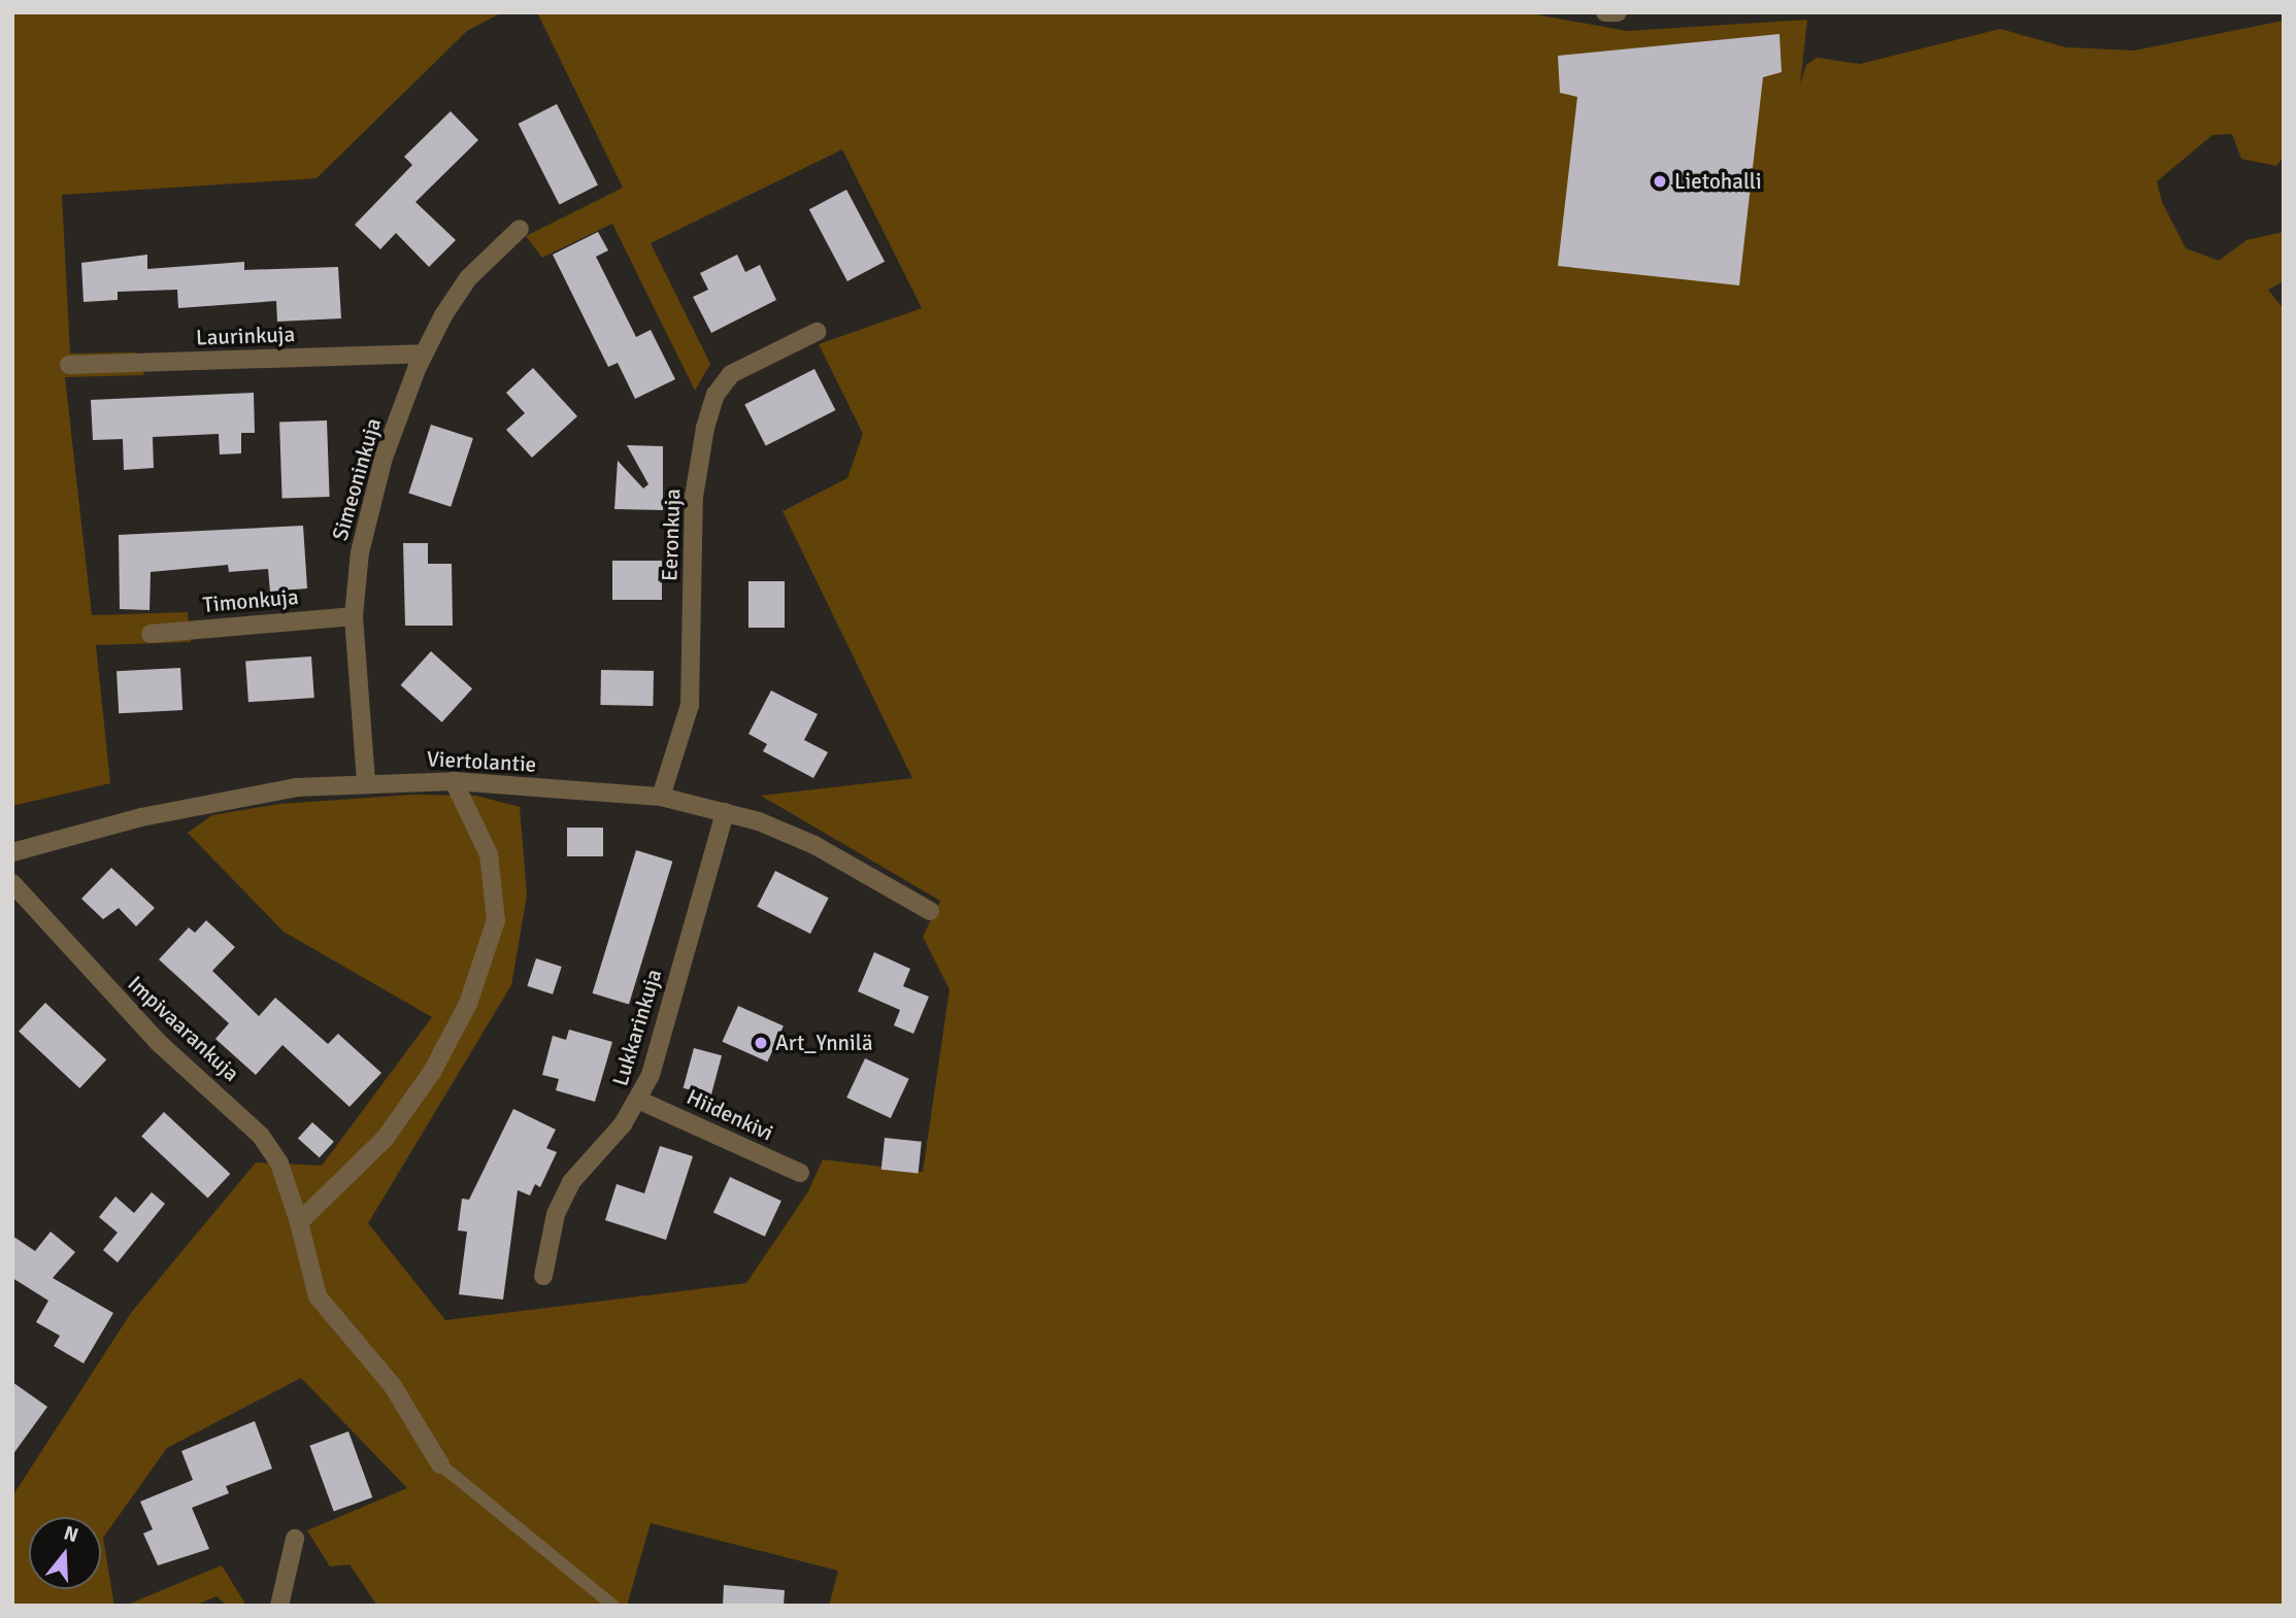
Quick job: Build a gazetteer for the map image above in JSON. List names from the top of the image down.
{
  "streets": {
    "street": [
      "Laurinkuja",
      "Simeoninkuja",
      "Eeronkuja",
      "Timonkuja",
      "Viertolantie",
      "Lukkarinkuja",
      "Impivaarankuja",
      "Hiidenkivi"
    ]
  },
  "crossings": [
    ["Laurinkuja", "Simeoninkuja"],
    ["Simeoninkuja", "Timonkuja"],
    ["Simeoninkuja", "Viertolantie"],
    ["Eeronkuja", "Viertolantie"],
    ["Viertolantie", "Lukkarinkuja"],
    ["Lukkarinkuja", "Hiidenkivi"]
  ],
  "places": ["Lietohalli", "Art_Ynnilä"],
  "north": "top"
}
